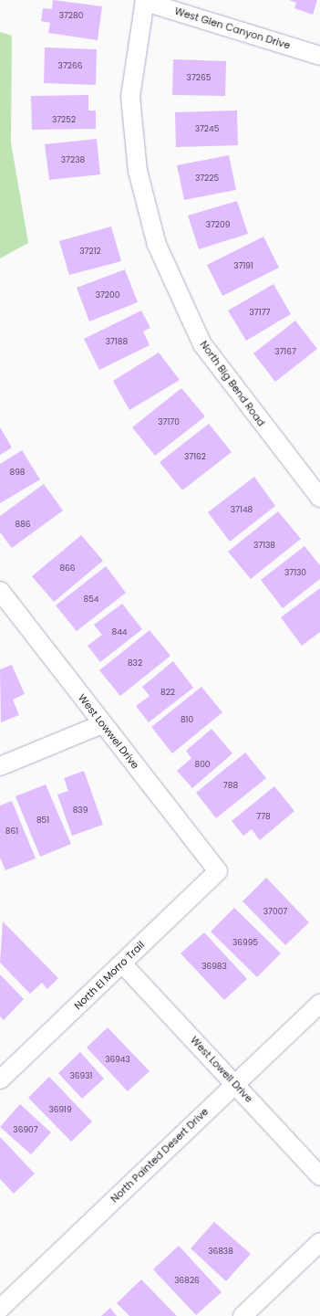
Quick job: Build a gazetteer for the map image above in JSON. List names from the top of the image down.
{
  "streets": {
    "street": [
      "West Glen Canyon Drive",
      "North Big Bend Road",
      "West Lowwel Drive",
      "North El Morro Trail",
      "West Lowell Drive",
      "North Painted Desert Drive"
    ]
  },
  "crossings": [
    ["West Glen Canyon Drive", "North Big Bend Road"],
    ["West Lowwel Drive", "North El Morro Trail"],
    ["North El Morro Trail", "West Lowell Drive"],
    ["West Lowell Drive", "North Painted Desert Drive"]
  ],
  "house_numbers": [
    "37280",
    "37266",
    "37265",
    "37252",
    "37245",
    "37238",
    "37225",
    "37209",
    "37212",
    "37191",
    "37200",
    "37177",
    "37188",
    "37167",
    "37170",
    "37162",
    "898",
    "37148",
    "886",
    "37138",
    "866",
    "37130",
    "854",
    "844",
    "832",
    "822",
    "810",
    "800",
    "788",
    "839",
    "778",
    "851",
    "861",
    "37007",
    "36995",
    "36983",
    "36943",
    "36931",
    "36919",
    "36907",
    "36838",
    "36826"
  ]
}
